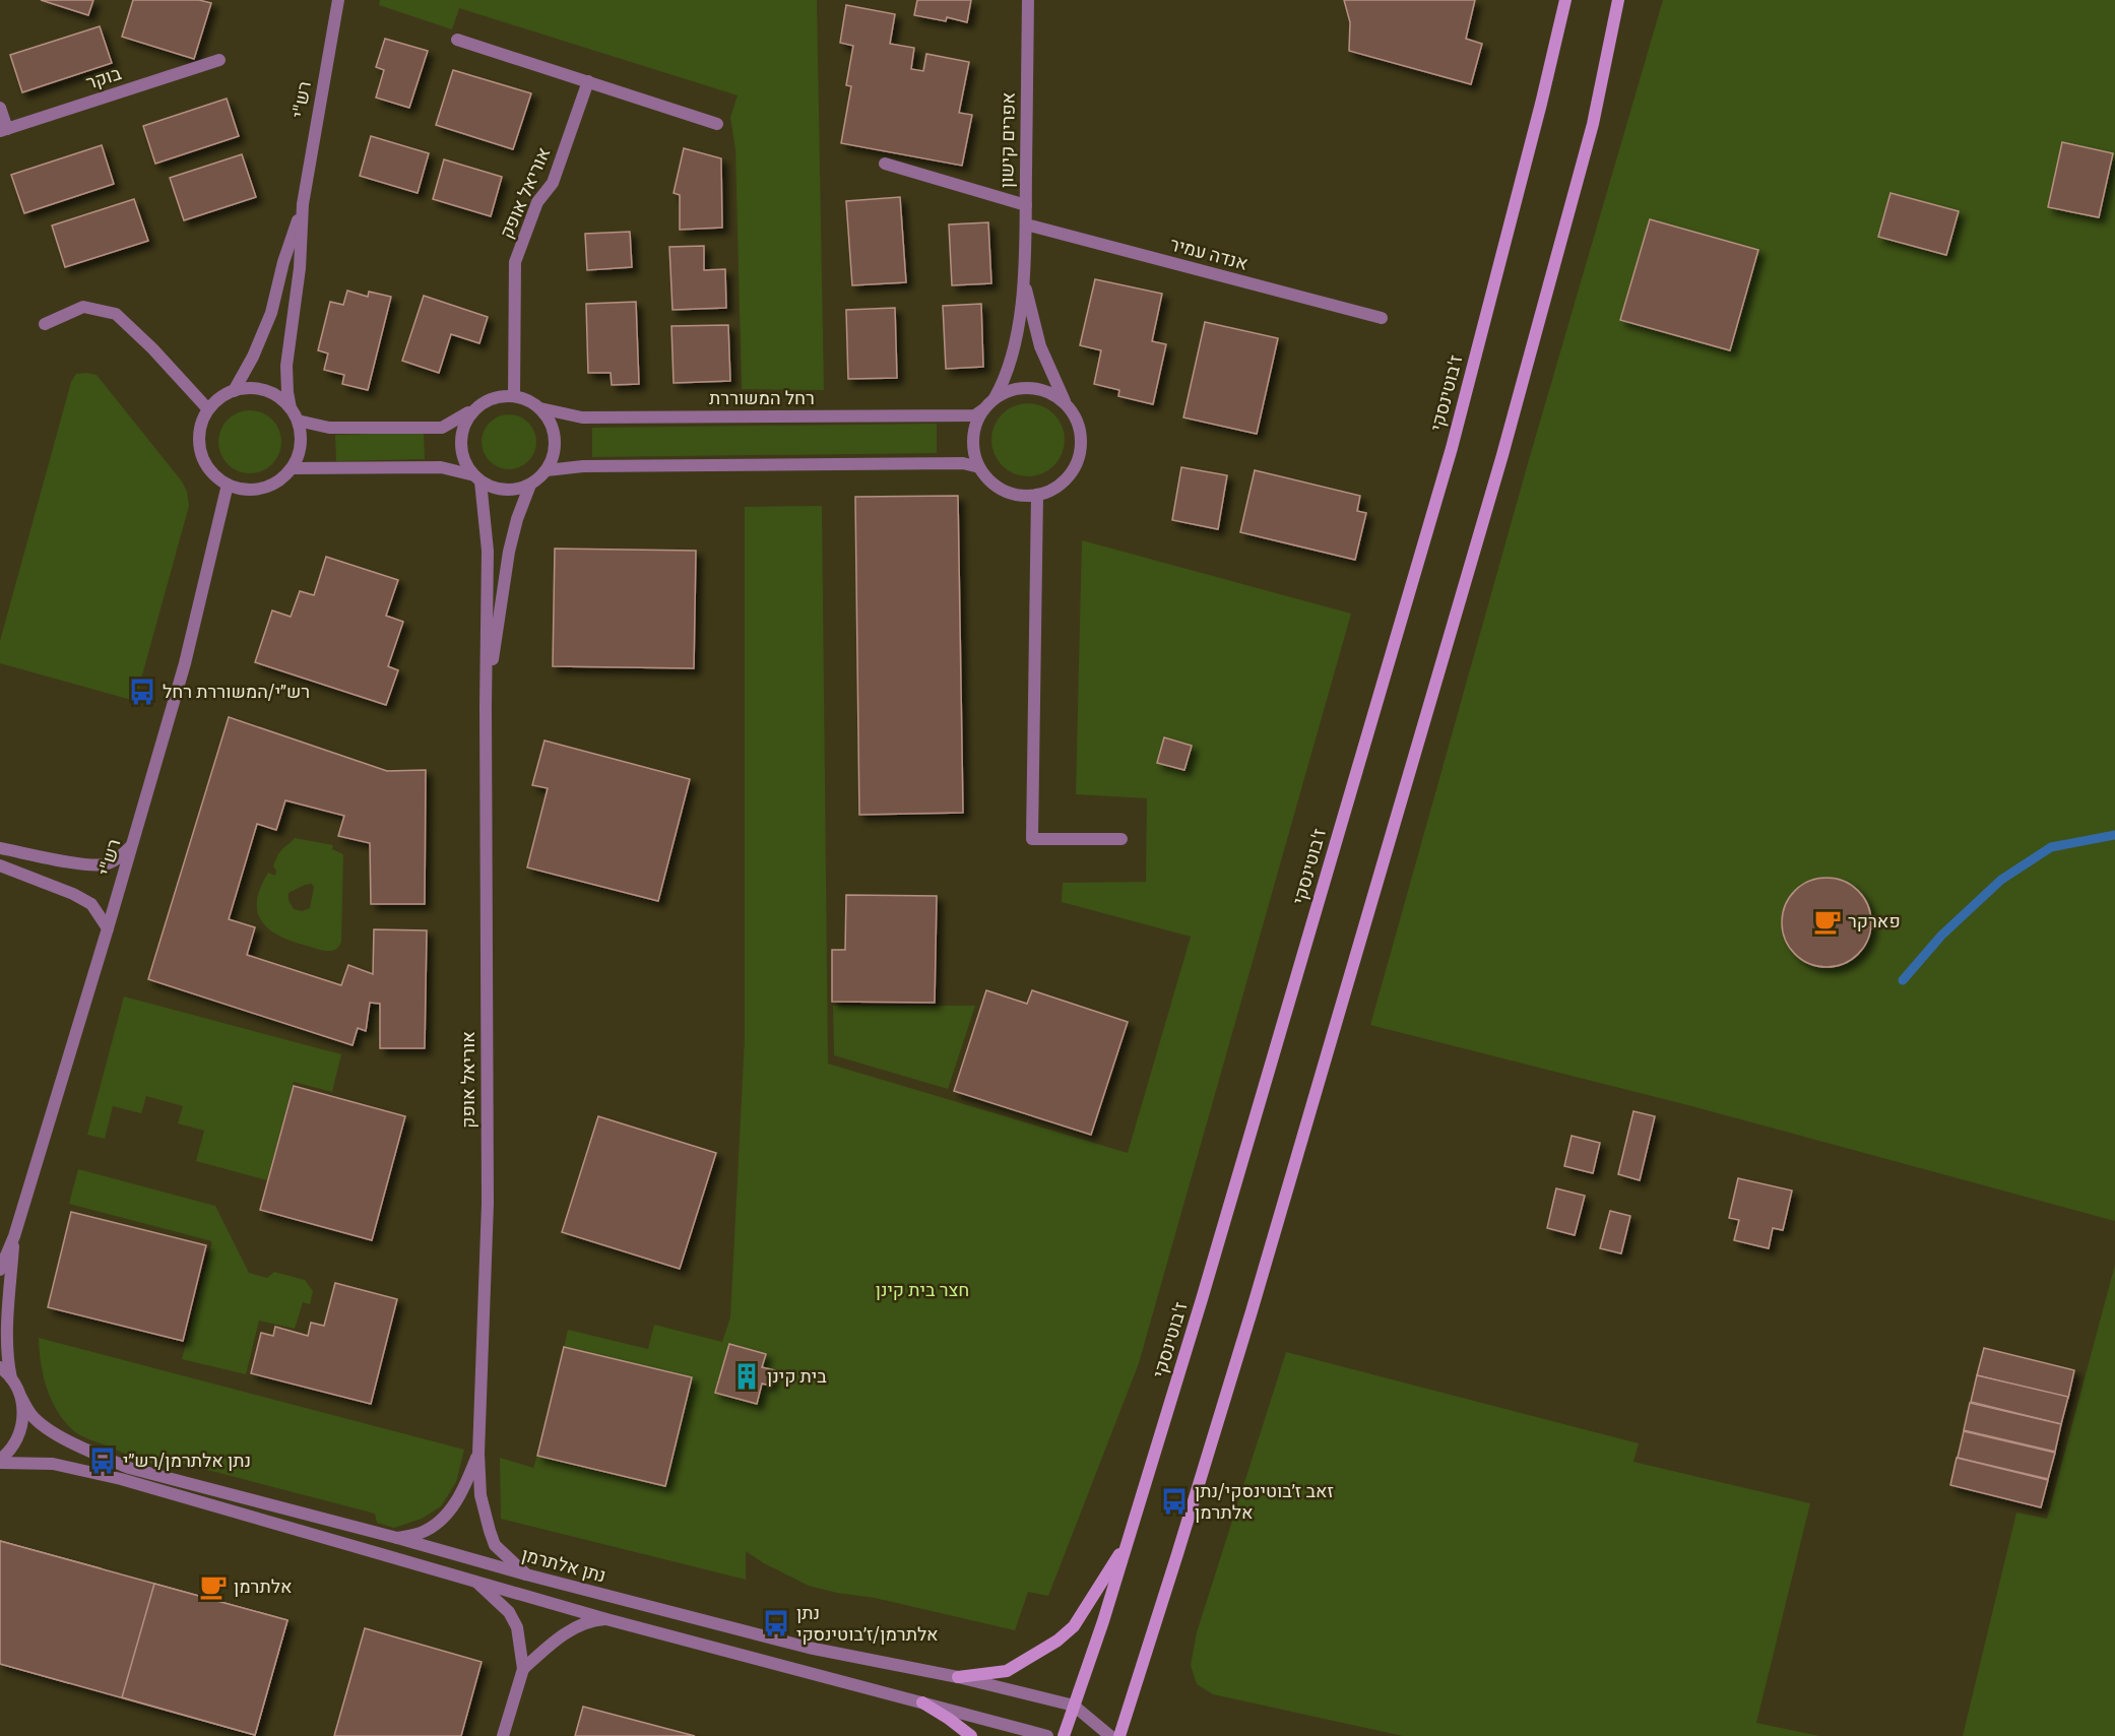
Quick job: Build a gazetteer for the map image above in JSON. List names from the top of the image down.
{
  "streets": {
    "main road": ["ז'בוטינסקי"],
    "street": [
      "בוקר",
      "רש\"י",
      "אפרים קישון",
      "אוריאל אופק",
      "אנדה עמיר",
      "רחל המשוררת",
      "נתן אלתרמן"
    ]
  },
  "crossings": [
    ["רש\"י", "נתן אלתרמן"],
    ["אפרים קישון", "אנדה עמיר"],
    ["אפרים קישון", "רחל המשוררת"],
    ["אוריאל אופק", "רחל המשוררת"],
    ["אוריאל אופק", "נתן אלתרמן"],
    ["ז'בוטינסקי", "נתן אלתרמן"]
  ],
  "parks": ["חצר בית קינן"],
  "places": {
    "bus stop": [
      "רש״י/המשוררת רחל",
      "נתן אלתרמן/רש״י",
      "זאב ז׳בוטינסקי/נתן אלתרמן",
      "נתן אלתרמן/ז׳בוטינסקי"
    ],
    "cafe": ["פארקר", "אלתרמן"],
    "building": ["בית קינן"]
  }
}
